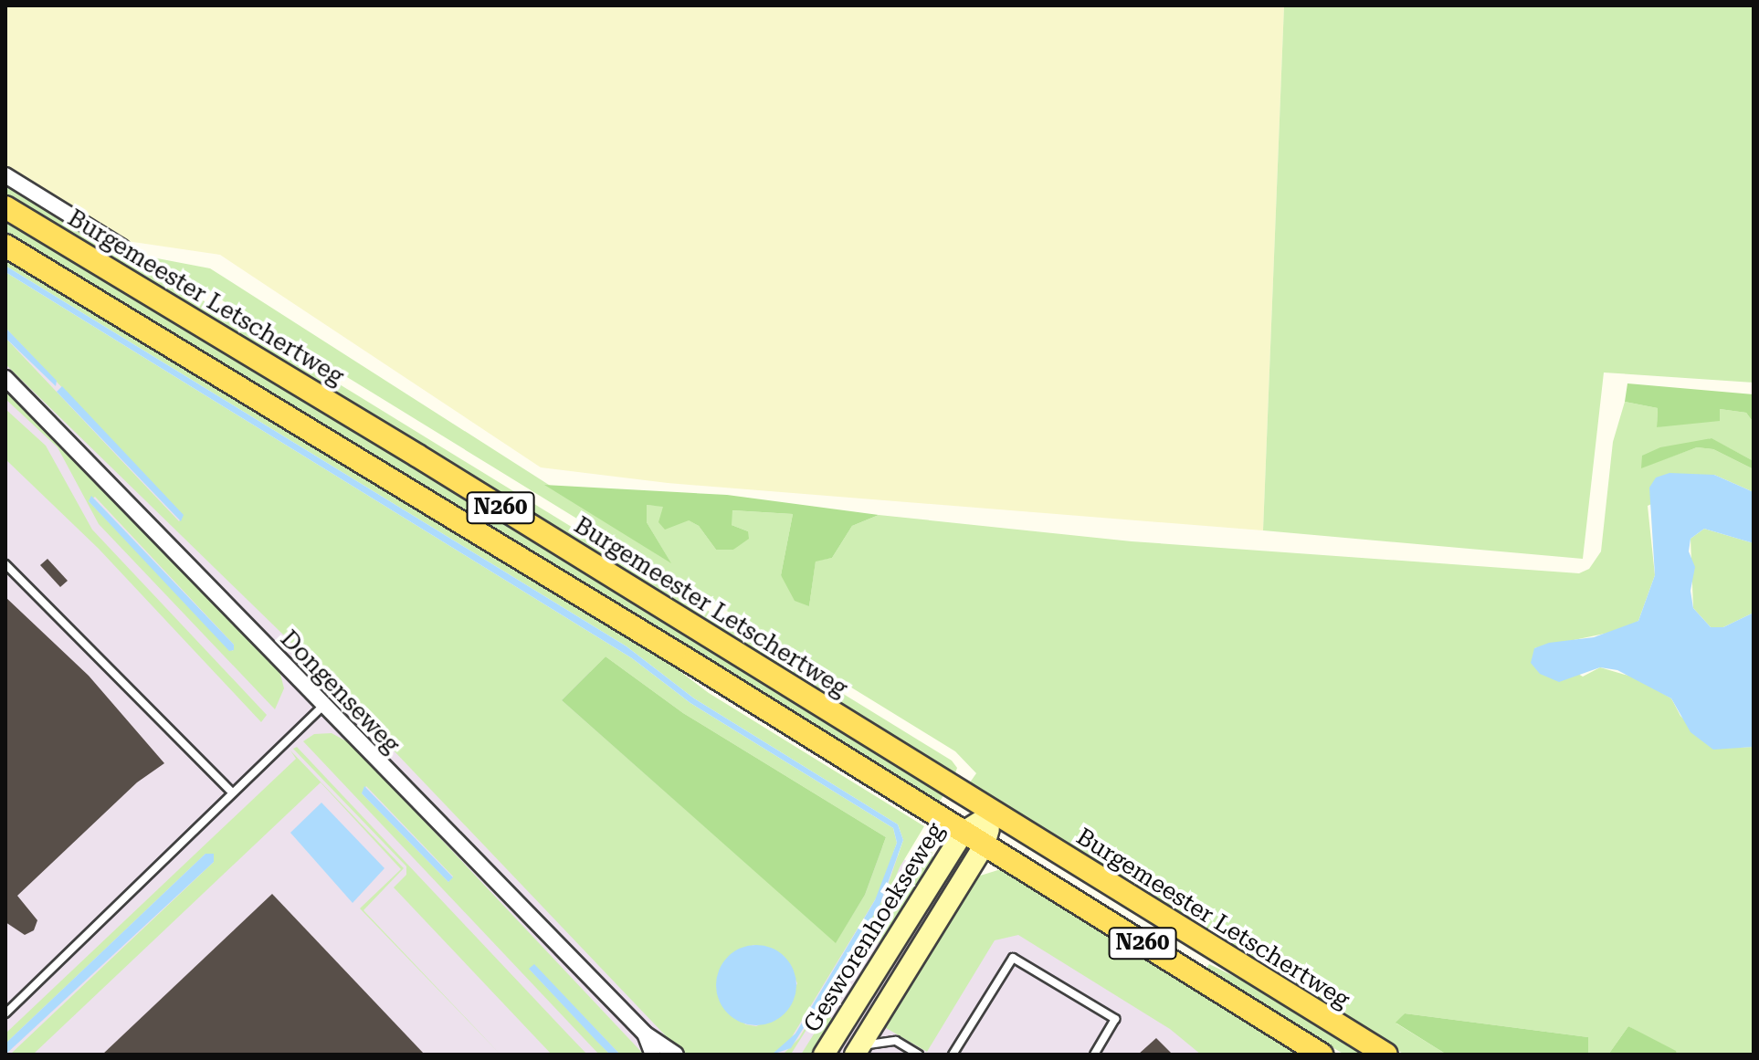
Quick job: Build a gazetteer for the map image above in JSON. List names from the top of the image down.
{
  "streets": {
    "main road": ["Burgemeester Letschertweg", "N260"],
    "street": ["Dongenseweg", "Gesworenhoekseweg"]
  },
  "crossings": [
    ["Burgemeester Letschertweg", "Gesworenhoekseweg"],
    ["N260", "Gesworenhoekseweg"]
  ]
}
